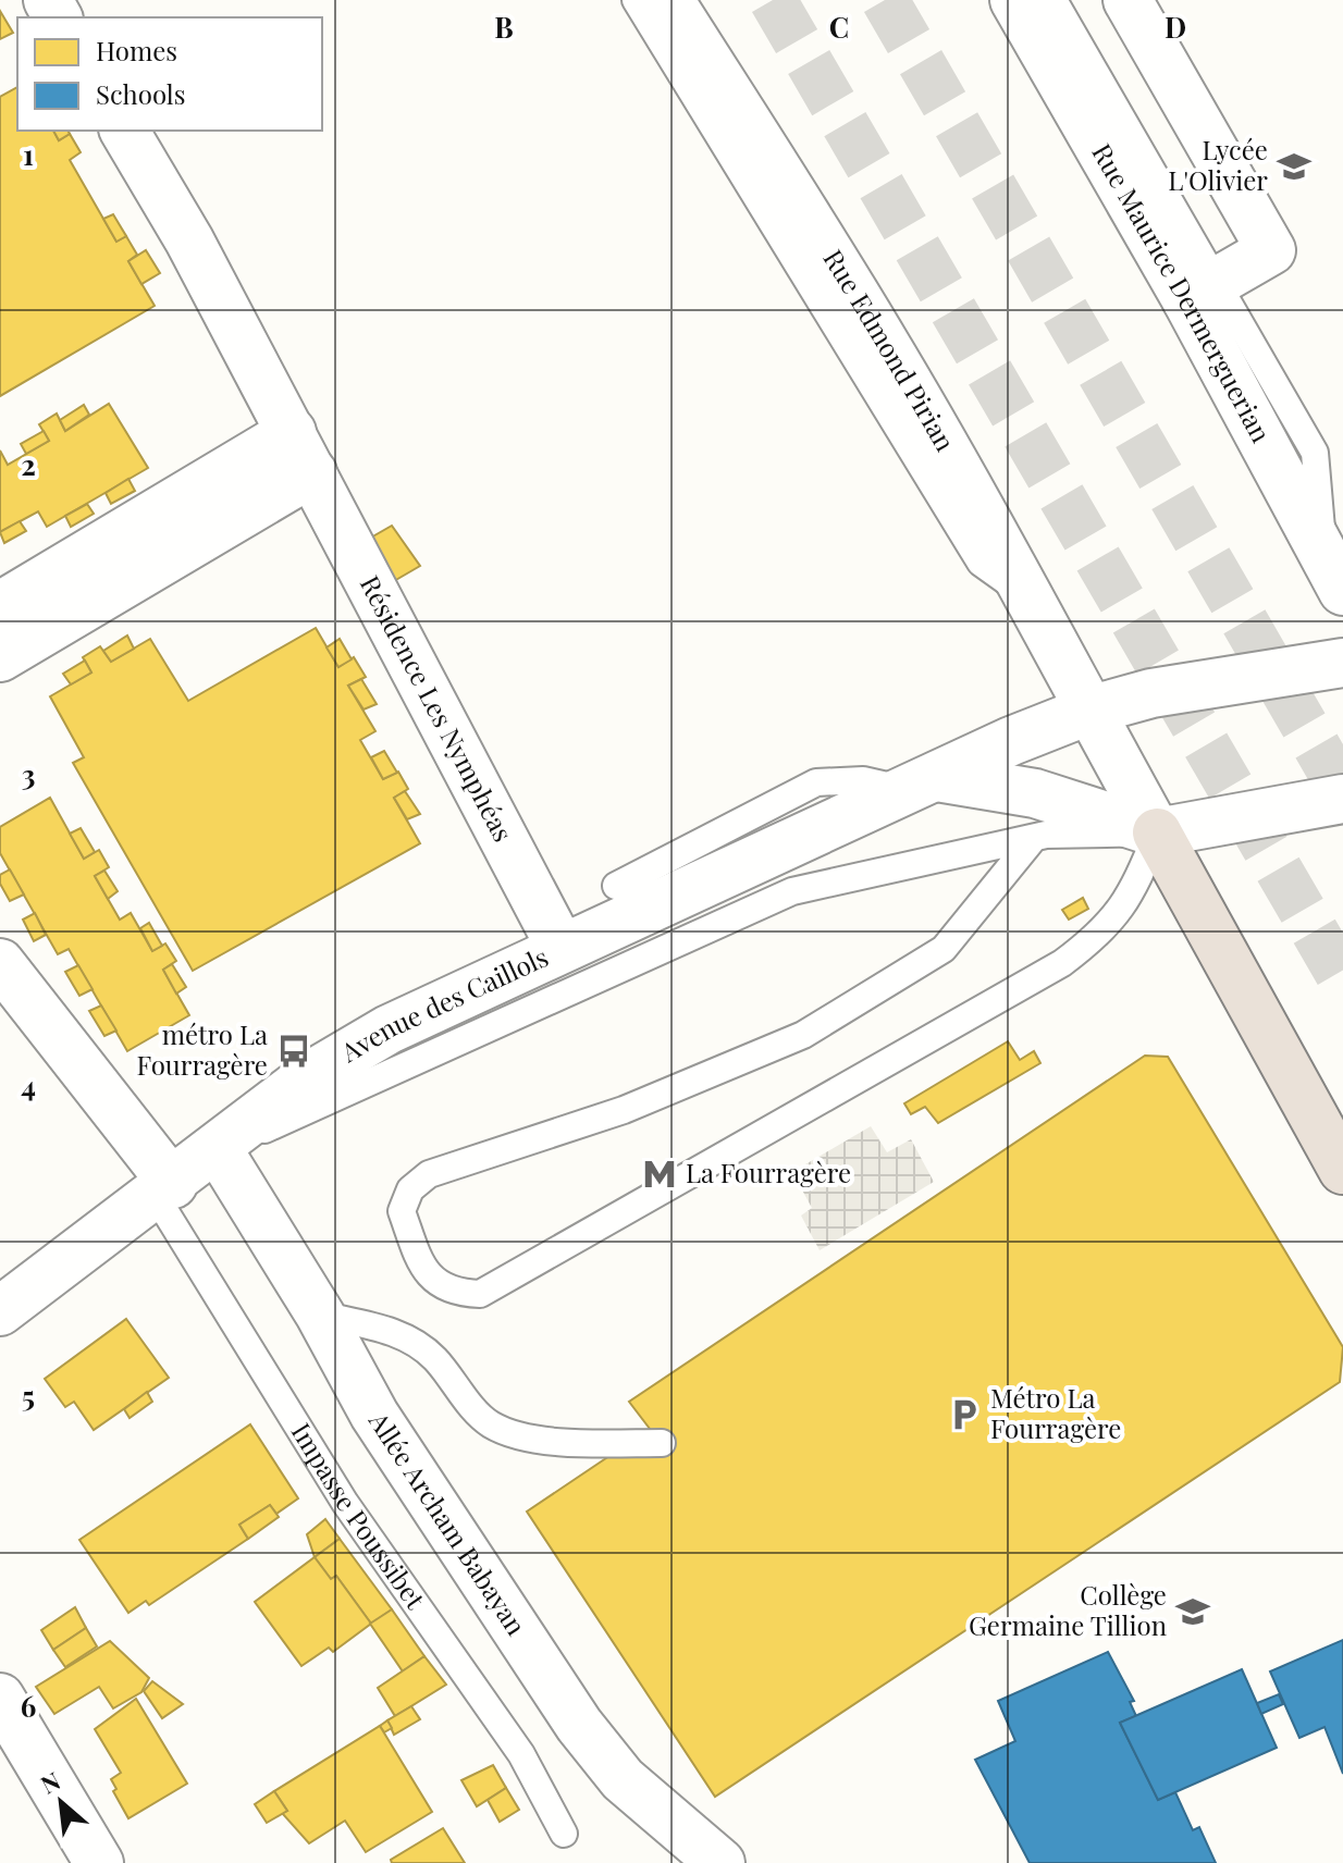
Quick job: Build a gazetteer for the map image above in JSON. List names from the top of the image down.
{
  "streets": {
    "street": [
      "Rue Maurice Dermerguerian",
      "Rue Edmond Pirian",
      "Résidence Les Nymphéas",
      "Avenue des Caillols",
      "Allée Archam Babayan"
    ],
    "lane": ["Impasse Poussibet"]
  },
  "crossings": [
    ["Rue Edmond Pirian", "Avenue des Caillols"],
    ["Résidence Les Nymphéas", "Avenue des Caillols"],
    ["Avenue des Caillols", "Impasse Poussibet"],
    ["Avenue des Caillols", "Allée Archam Babayan"]
  ],
  "places": {
    "school or university": ["Lycée L'Olivier", "Collège Germaine Tillion"],
    "bus stop": ["métro La Fourragère"],
    "metro station": ["La Fourragère"],
    "parking": ["Métro La Fourragère"]
  },
  "legend": ["Homes", "Schools"],
  "north": "top left",
  "grid": {
    "columns": ["B", "C", "D"],
    "rows": [
      "1",
      "2",
      "3",
      "4",
      "5",
      "6"
    ]
  }
}
